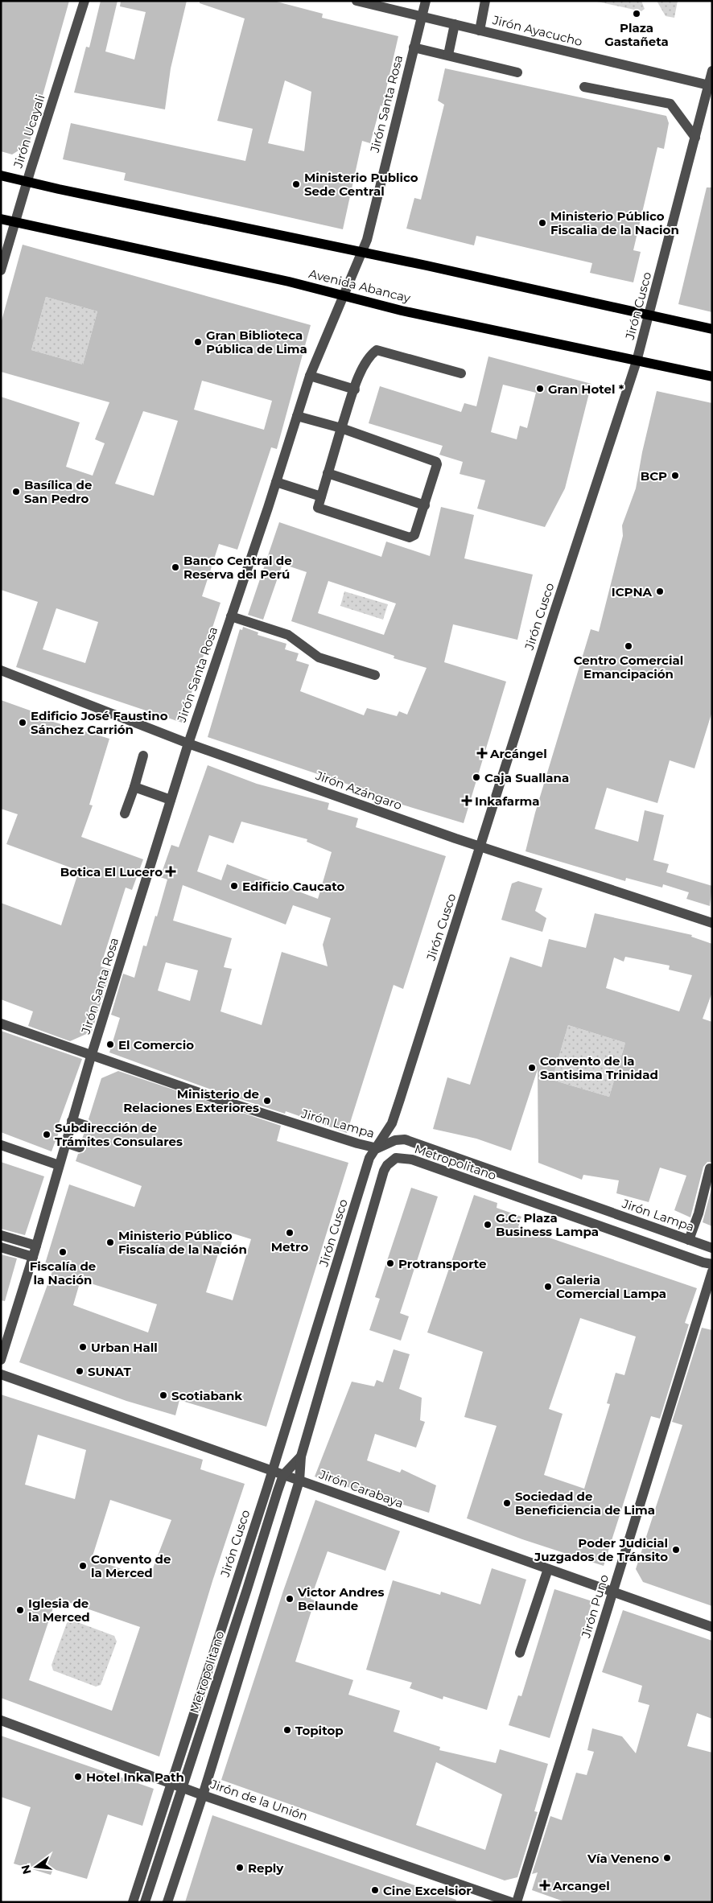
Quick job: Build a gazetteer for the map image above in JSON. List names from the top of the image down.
{
  "streets": {
    "main road": ["Avenida Abancay"],
    "street": [
      "Jirón Ayacucho",
      "Jirón Santa Rosa",
      "Jirón Ucayali",
      "Jirón Cusco",
      "Jirón Azángaro",
      "Jirón Lampa",
      "Metropolitano",
      "Jirón Carabaya",
      "Jirón Puno",
      "Jirón de la Unión"
    ]
  },
  "crossings": [
    ["Jirón Ayacucho", "Jirón Santa Rosa"],
    ["Jirón Ayacucho", "Jirón Cusco"],
    ["Jirón Santa Rosa", "Avenida Abancay"],
    ["Jirón Santa Rosa", "Jirón Azángaro"],
    ["Jirón Santa Rosa", "Jirón Lampa"],
    ["Jirón Ucayali", "Avenida Abancay"],
    ["Avenida Abancay", "Jirón Cusco"],
    ["Jirón Cusco", "Jirón Azángaro"],
    ["Jirón Cusco", "Jirón Lampa"],
    ["Jirón Cusco", "Jirón Carabaya"],
    ["Jirón Cusco", "Jirón de la Unión"],
    ["Metropolitano", "Jirón Carabaya"],
    ["Metropolitano", "Jirón de la Unión"],
    ["Jirón Carabaya", "Jirón Puno"]
  ],
  "places": {
    "other": [
      "Plaza Gastañeta",
      "Ministerio Publico Sede Central",
      "Ministerio Público Fiscalia de la Nacion",
      "Gran Biblioteca Pública de Lima",
      "Gran Hotel *",
      "BCP",
      "Basílica de San Pedro",
      "Banco Central de Reserva del Perú",
      "ICPNA",
      "Centro Comercial Emancipación",
      "Edificio José Faustino Sánchez Carrión",
      "Caja Suallana",
      "Edificio Caucato",
      "El Comercio",
      "Convento de la Santisima Trinidad",
      "Ministerio de Relaciones Exteriores",
      "Subdirección de Trámites Consulares",
      "G.C. Plaza Business Lampa",
      "Metro",
      "Ministerio Público Fiscalía de la Nación",
      "Fiscalía de la Nación",
      "Protransporte",
      "Galeria Comercial Lampa",
      "Urban Hall",
      "SUNAT",
      "Scotiabank",
      "Sociedad de Beneficiencia de Lima",
      "Poder Judicial Juzgados de Tránsito",
      "Convento de la Merced",
      "Victor Andres Belaunde",
      "Iglesia de la Merced",
      "Topitop",
      "Hotel Inka Path",
      "Vía Veneno",
      "Reply",
      "Cine Excelsior"
    ],
    "health": [
      "Arcángel",
      "Inkafarma",
      "Botica El Lucero",
      "Arcangel"
    ]
  },
  "north": "left"
}
